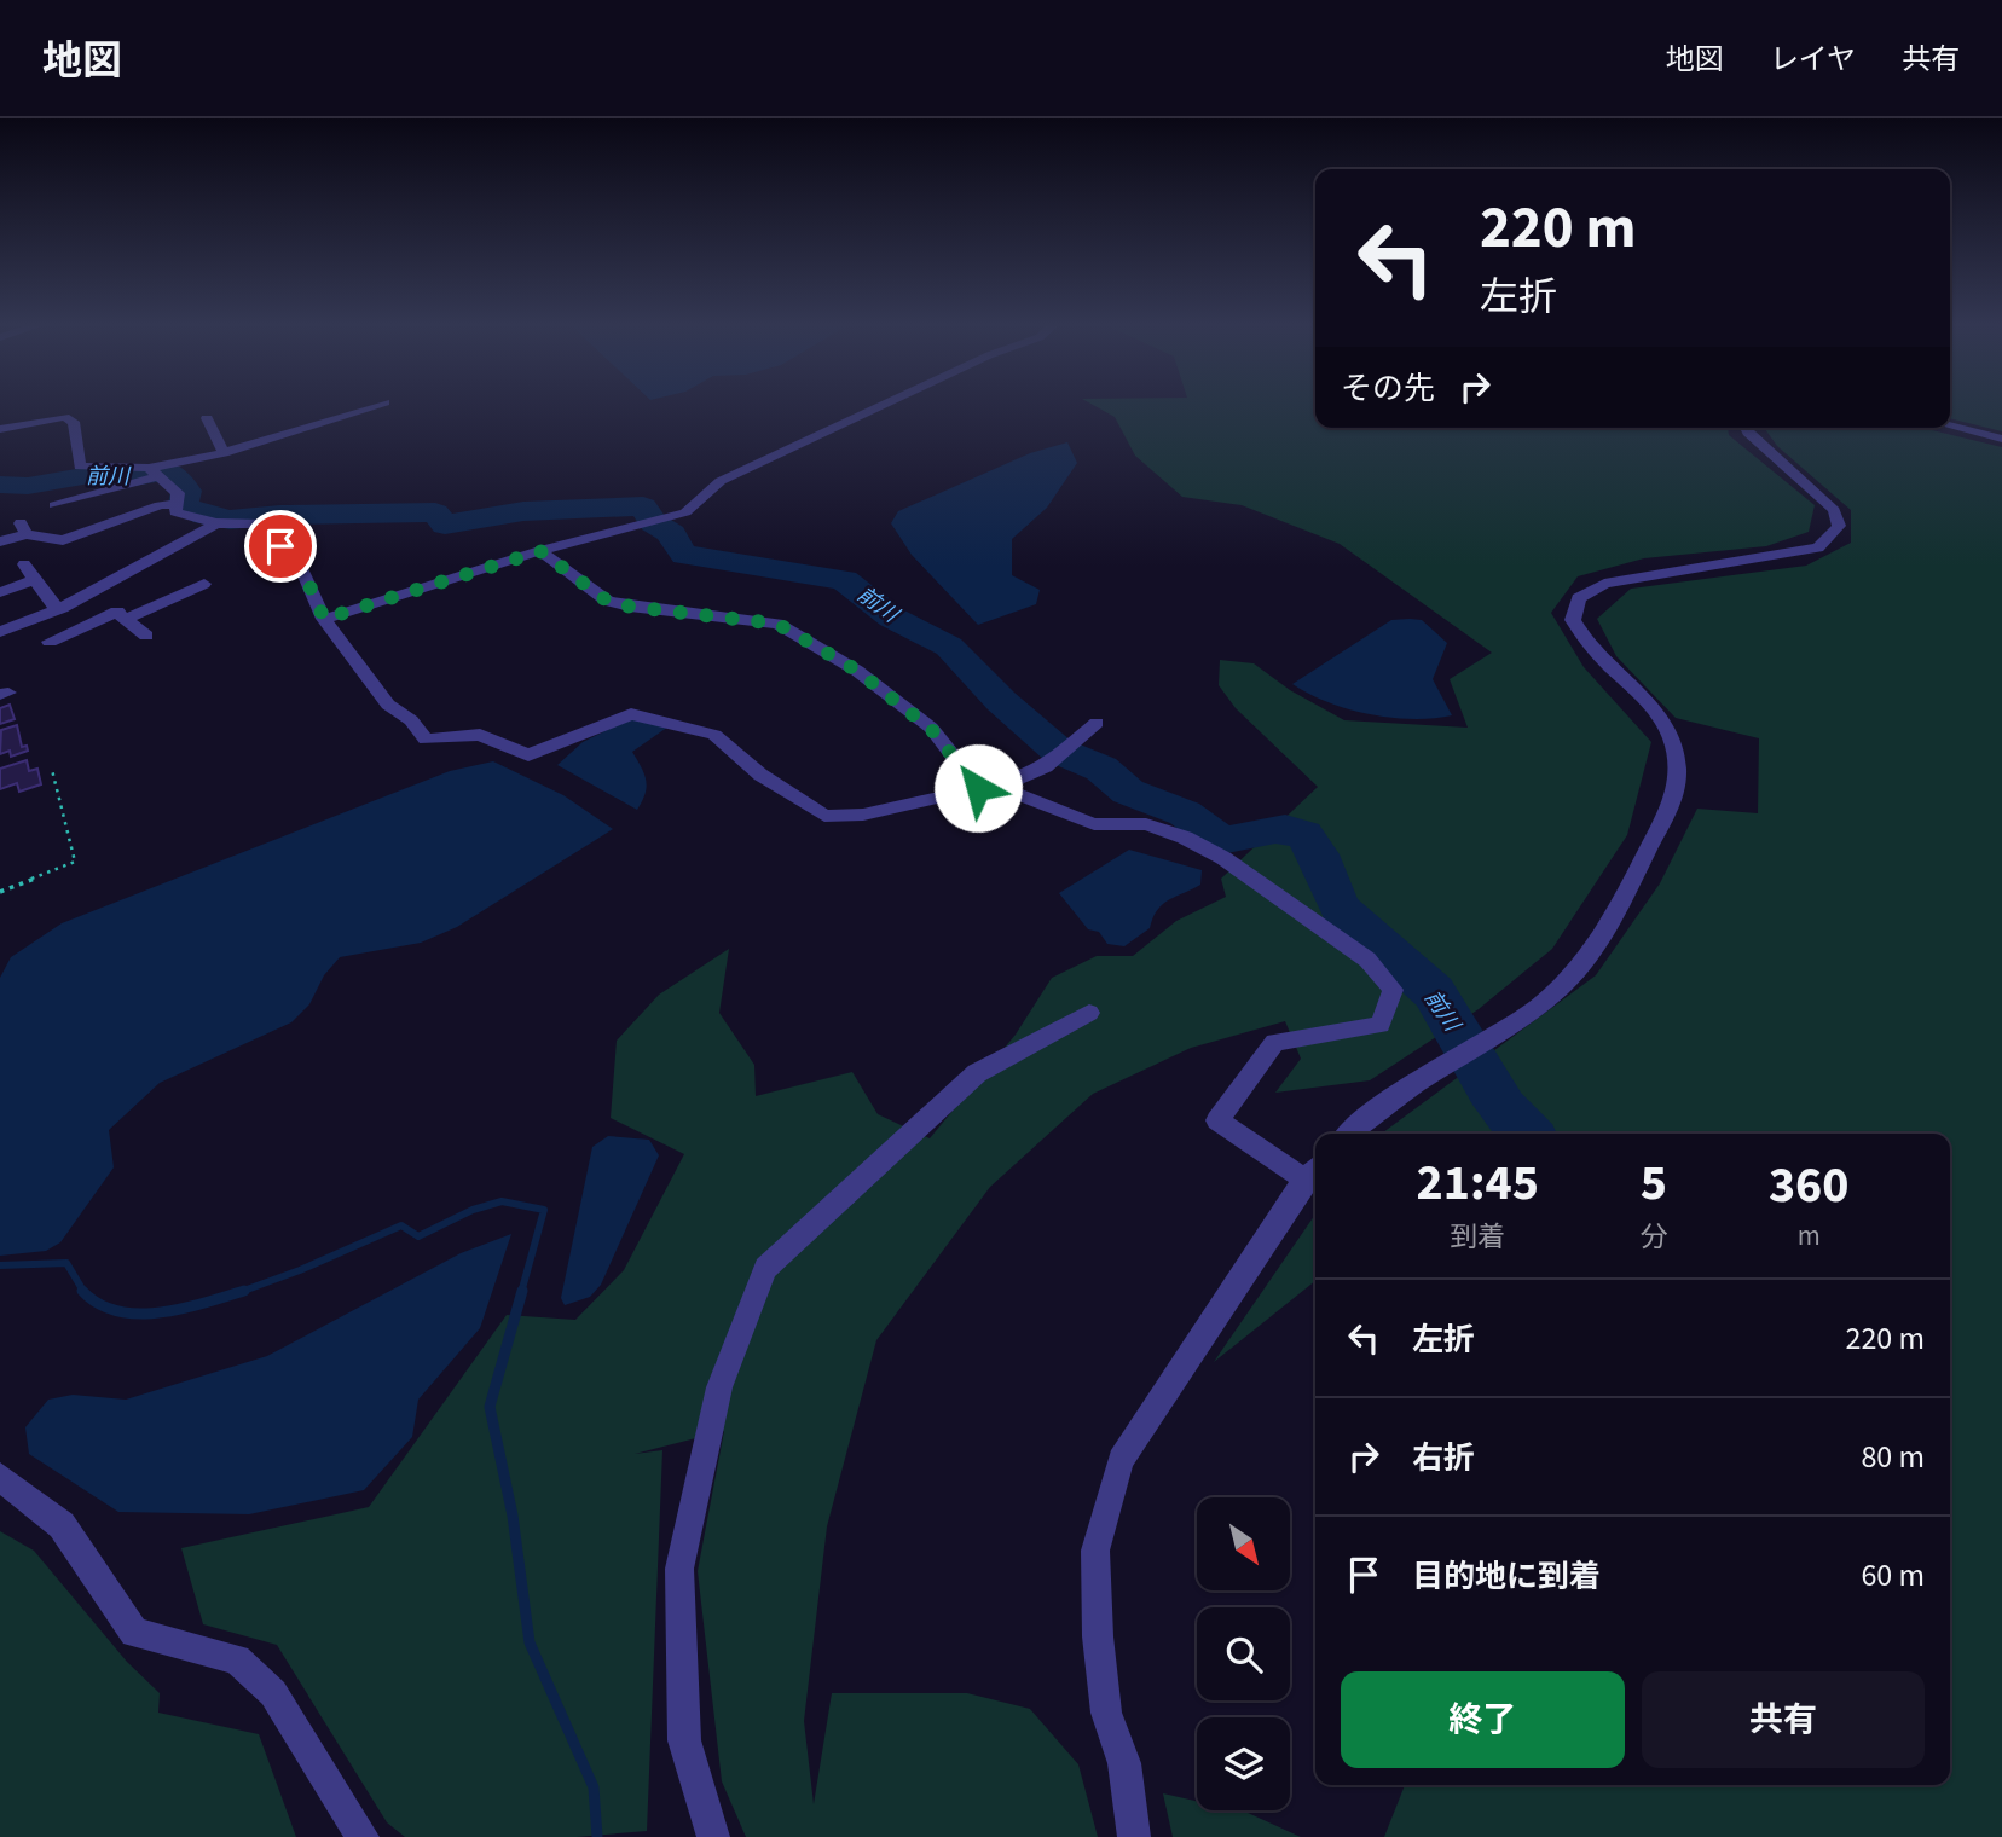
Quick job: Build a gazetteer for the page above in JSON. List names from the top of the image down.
{
  "water": ["前川"],
  "north": "bottom right",
  "page": {
    "header": "地図",
    "nav": ["地図", "レイヤ", "共有"],
    "turn": ["220 m", "左折"],
    "then": "その先",
    "eta": [
      "21:45",
      "到着",
      "5",
      "分",
      "360",
      "m"
    ],
    "list": [
      {
        "name": "左折",
        "value": "220 m"
      },
      {
        "name": "右折",
        "value": "80 m"
      },
      {
        "name": "目的地に到着",
        "value": "60 m"
      }
    ],
    "buttons": ["終了", "共有"]
  }
}
